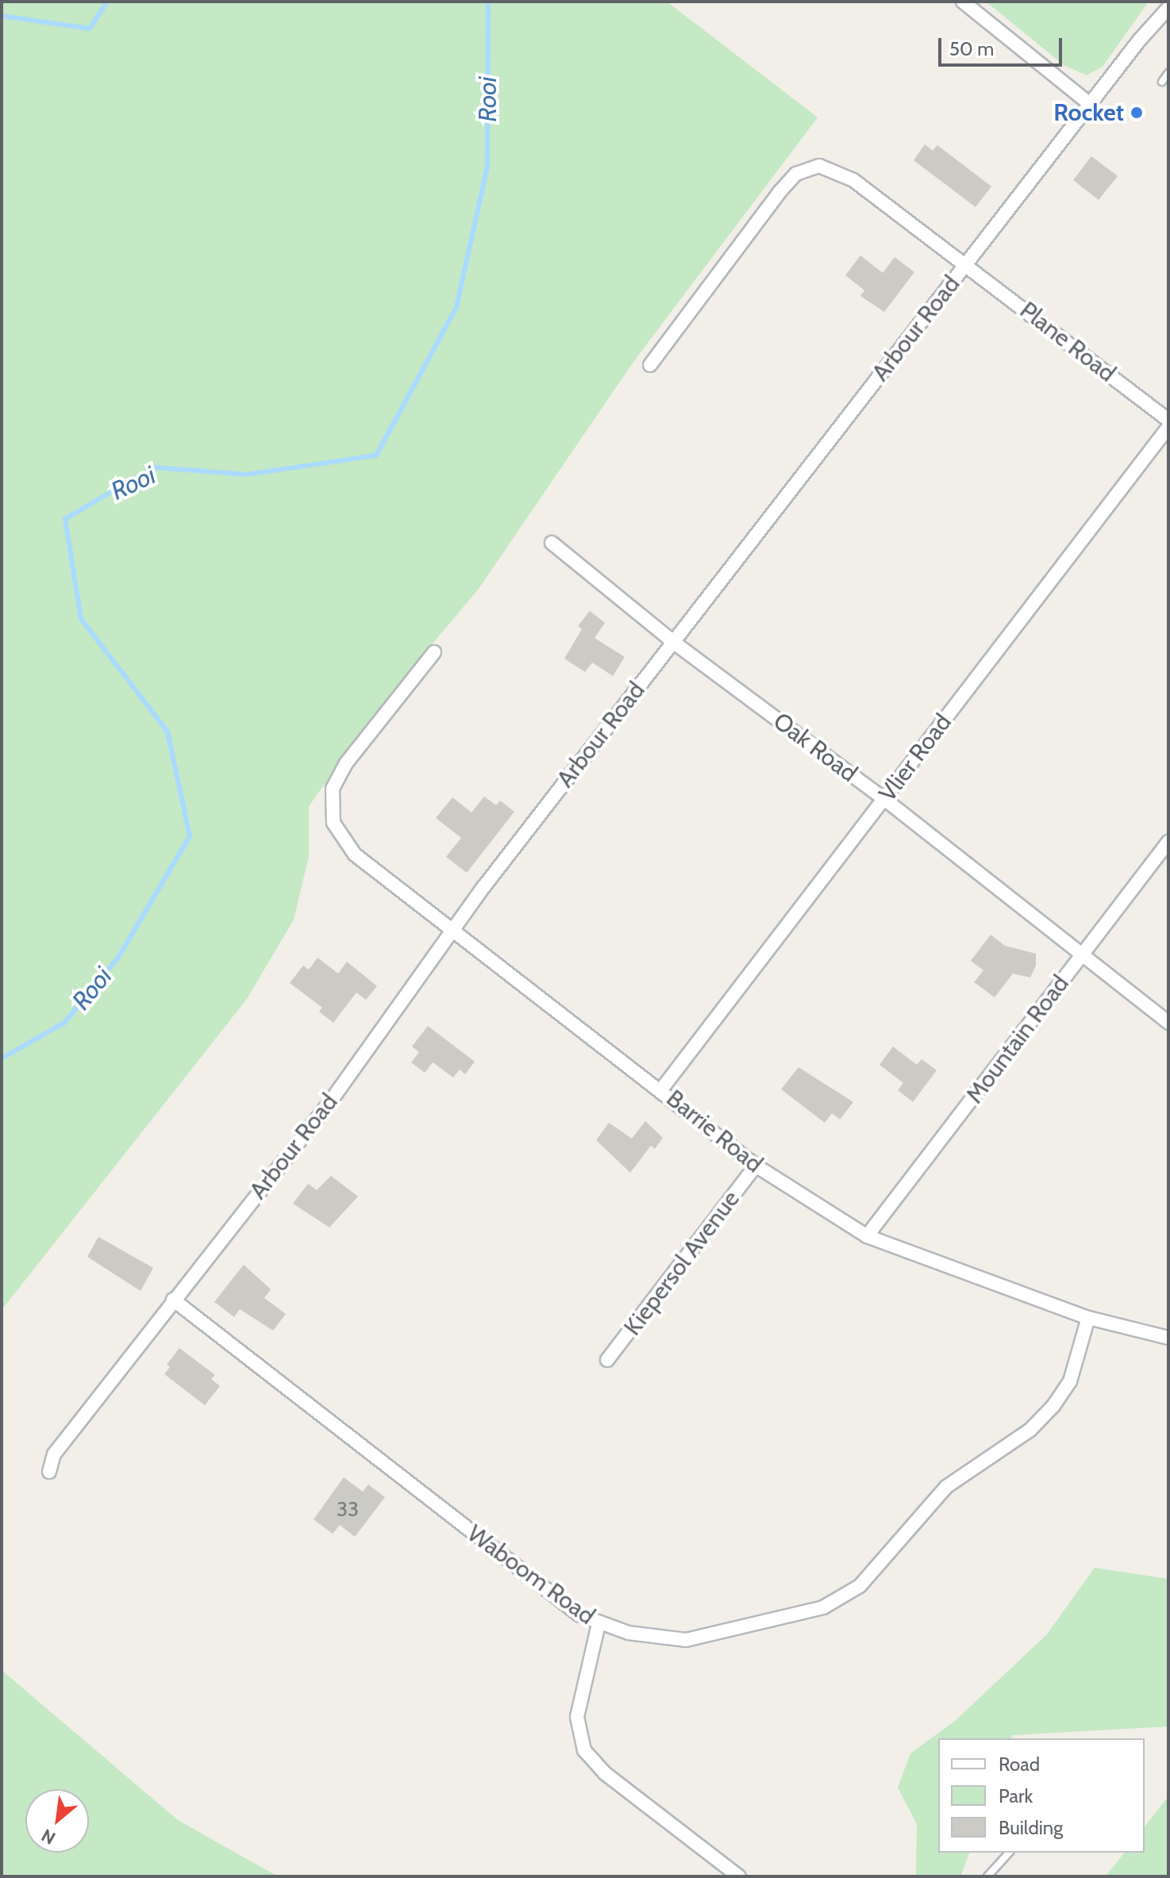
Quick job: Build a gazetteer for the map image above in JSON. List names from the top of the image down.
{
  "streets": {
    "street": [
      "Arbour Road",
      "Plane Road",
      "Oak Road",
      "Vlier Road",
      "Mountain Road",
      "Barrie Road",
      "Kiepersol Avenue",
      "Waboom Road"
    ]
  },
  "crossings": [
    ["Arbour Road", "Plane Road"],
    ["Arbour Road", "Oak Road"],
    ["Arbour Road", "Barrie Road"],
    ["Arbour Road", "Waboom Road"],
    ["Oak Road", "Vlier Road"],
    ["Oak Road", "Mountain Road"],
    ["Vlier Road", "Barrie Road"],
    ["Mountain Road", "Barrie Road"],
    ["Barrie Road", "Kiepersol Avenue"],
    ["Barrie Road", "Waboom Road"]
  ],
  "water": ["Rooi"],
  "places": ["Rocket"],
  "house_numbers": ["33"],
  "legend": ["Road", "Park", "Building"],
  "scale_bar": "50 m",
  "north": "bottom left"
}
